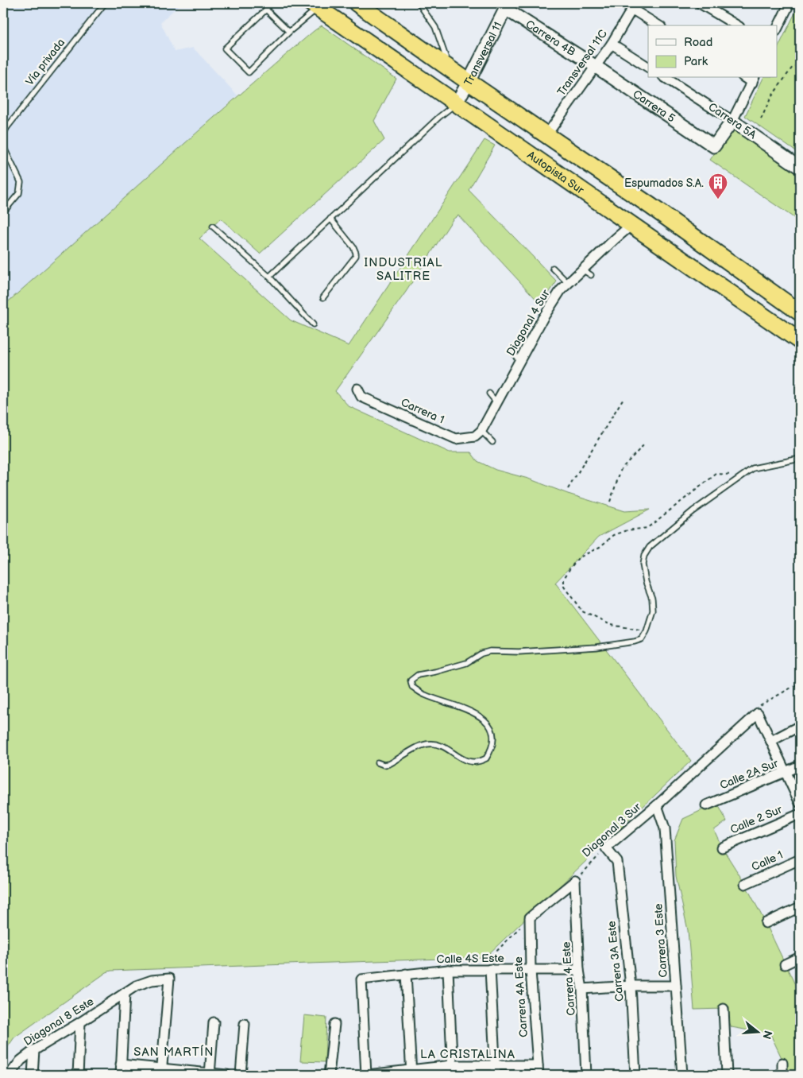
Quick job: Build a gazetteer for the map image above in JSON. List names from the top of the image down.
{
  "streets": {
    "highway": ["Autopista Sur"],
    "main road": [
      "Carrera 4B",
      "Transversal 11",
      "Carrera 5",
      "Carrera 5A"
    ],
    "street": [
      "Transversal 11C",
      "Diagonal 4 Sur",
      "Carrera 1",
      "Calle 2A Sur",
      "Calle 2 Sur",
      "Diagonal 3 Sur",
      "Calle 1",
      "Carrera 3 Este",
      "Calle 4S Este",
      "Carrera 3A Este",
      "Carrera 4 Este",
      "Carrera 4A Este",
      "Diagonal 8 Este"
    ],
    "lane": ["Vía privada"]
  },
  "crossings": [
    ["Carrera 4B", "Transversal 11"],
    ["Carrera 4B", "Transversal 11C"],
    ["Carrera 4B", "Carrera 5"],
    ["Transversal 11", "Autopista Sur"],
    ["Transversal 11C", "Carrera 5"],
    ["Carrera 5", "Carrera 5A"],
    ["Autopista Sur", "Diagonal 4 Sur"],
    ["Diagonal 4 Sur", "Carrera 1"],
    ["Diagonal 3 Sur", "Carrera 3 Este"],
    ["Diagonal 3 Sur", "Carrera 3A Este"],
    ["Diagonal 3 Sur", "Carrera 4 Este"],
    ["Calle 4S Este", "Carrera 4 Este"],
    ["Calle 4S Este", "Carrera 4A Este"]
  ],
  "districts": ["INDUSTRIAL SALITRE", "SAN MARTÍN", "LA CRISTALINA"],
  "places": {
    "building": ["Espumados S.A."]
  },
  "legend": ["Road", "Park"],
  "north": "right"
}
